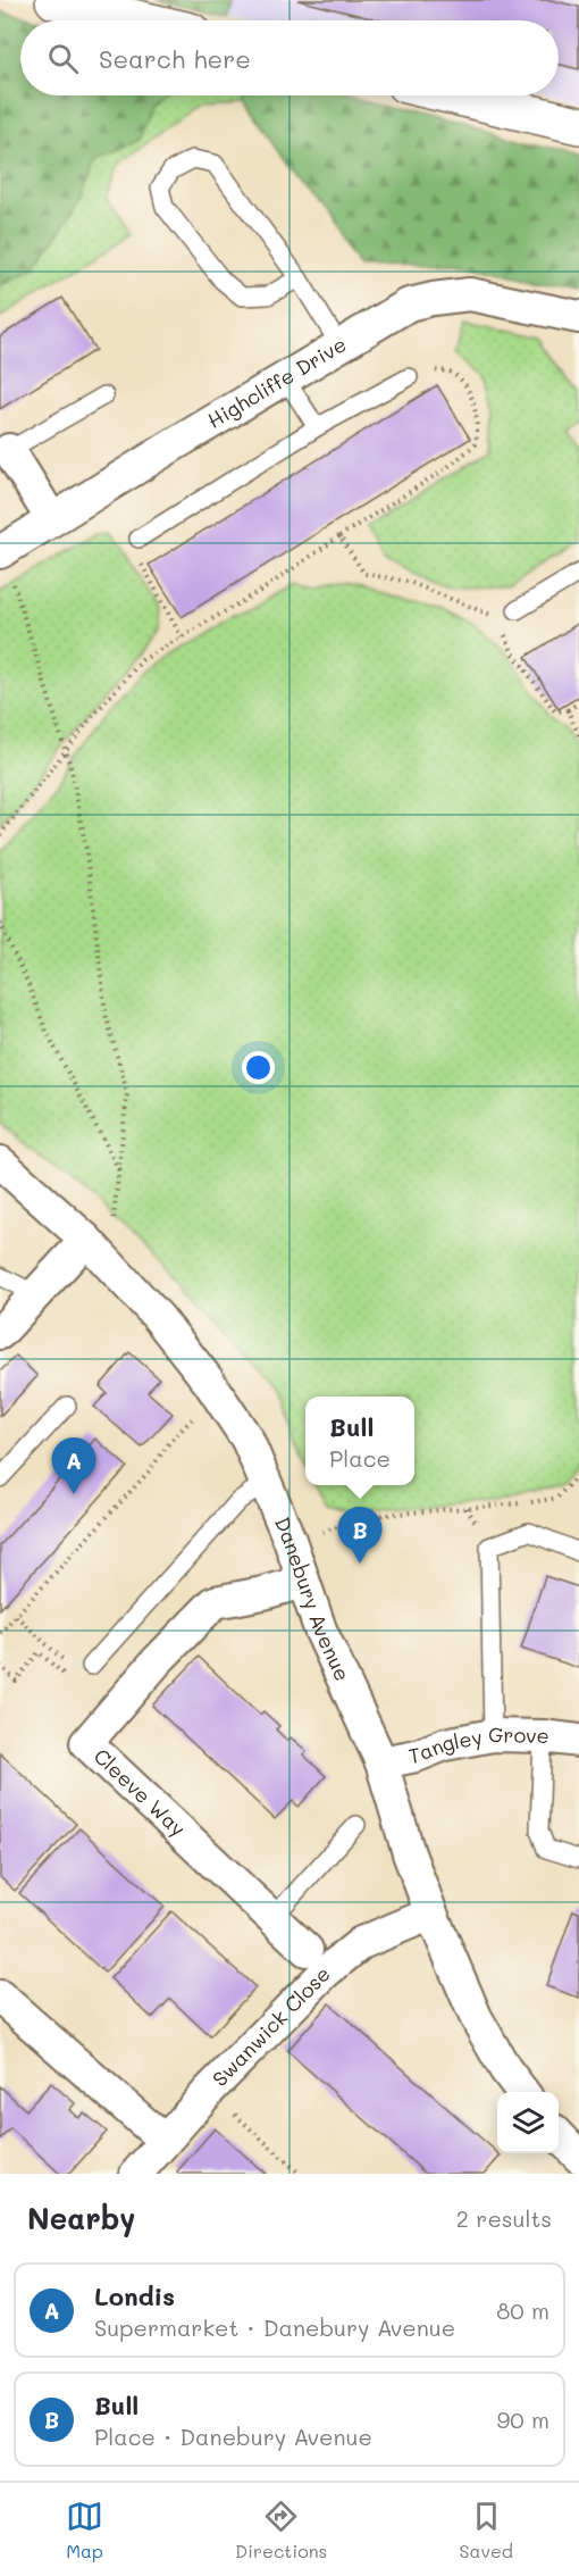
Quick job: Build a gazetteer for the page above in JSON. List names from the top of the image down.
{
  "streets": {
    "street": [
      "Highcliffe Drive",
      "Danebury Avenue",
      "Tangley Grove",
      "Cleeve Way",
      "Swanwick Close"
    ]
  },
  "crossings": [
    ["Danebury Avenue", "Tangley Grove"],
    ["Danebury Avenue", "Cleeve Way"],
    ["Danebury Avenue", "Swanwick Close"]
  ],
  "page": {
    "search": "Search here",
    "popup": ["Bull", "Place"],
    "pins": ["A", "B"],
    "heading": ["Nearby", "2 results"],
    "list": [
      {
        "mark": "A",
        "name": "Londis",
        "note": "Supermarket · Danebury Avenue",
        "value": "80 m"
      },
      {
        "mark": "B",
        "name": "Bull",
        "note": "Place · Danebury Avenue",
        "value": "90 m"
      }
    ],
    "nav": ["Map", "Directions", "Saved"]
  }
}
